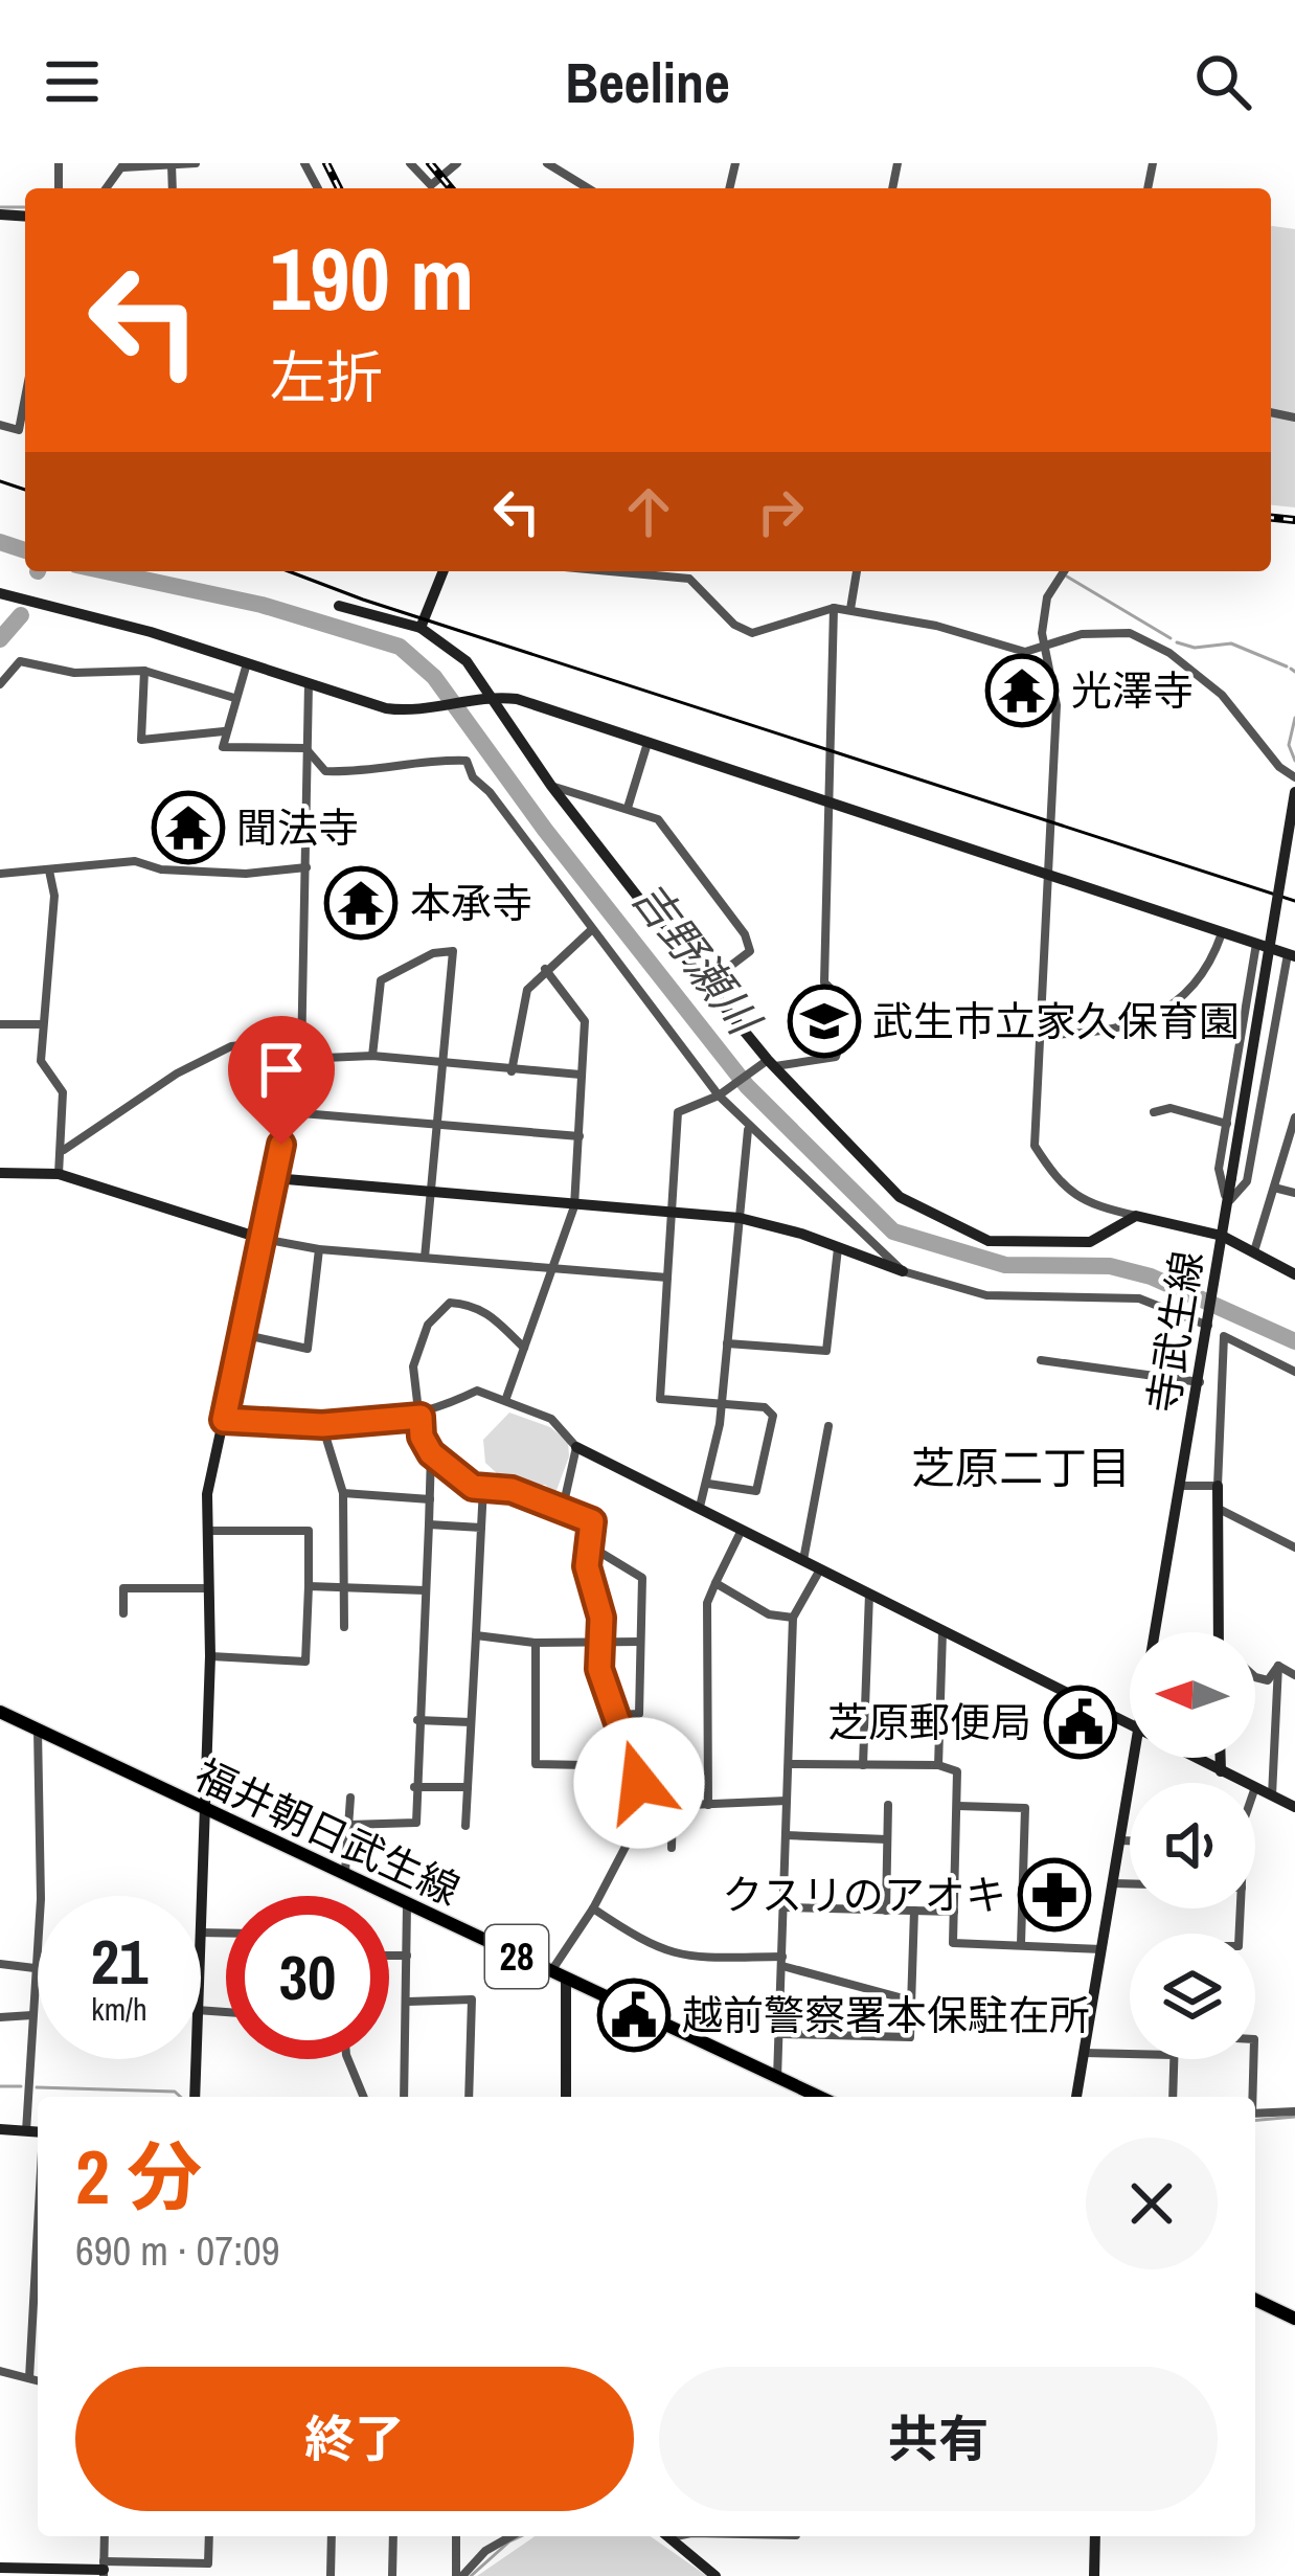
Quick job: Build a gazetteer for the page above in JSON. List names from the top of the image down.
{
  "streets": {
    "main road": ["福井朝日武生線", "28"],
    "street": ["寺武生線"]
  },
  "districts": ["芝原二丁目"],
  "water": ["吉野瀬川"],
  "places": {
    "temple": ["光澤寺", "聞法寺", "本承寺"],
    "school or university": ["武生市立家久保育園"],
    "public building": ["芝原郵便局", "越前警察署本保駐在所"],
    "pharmacy": ["クスリのアオキ"]
  },
  "north": "left",
  "page": {
    "header": "Beeline",
    "turn": ["190 m", "左折"],
    "speed": "21 km/h",
    "limit": "30",
    "heading": ["2 分", "690 m · 07:09"],
    "buttons": ["終了", "共有"]
  }
}
